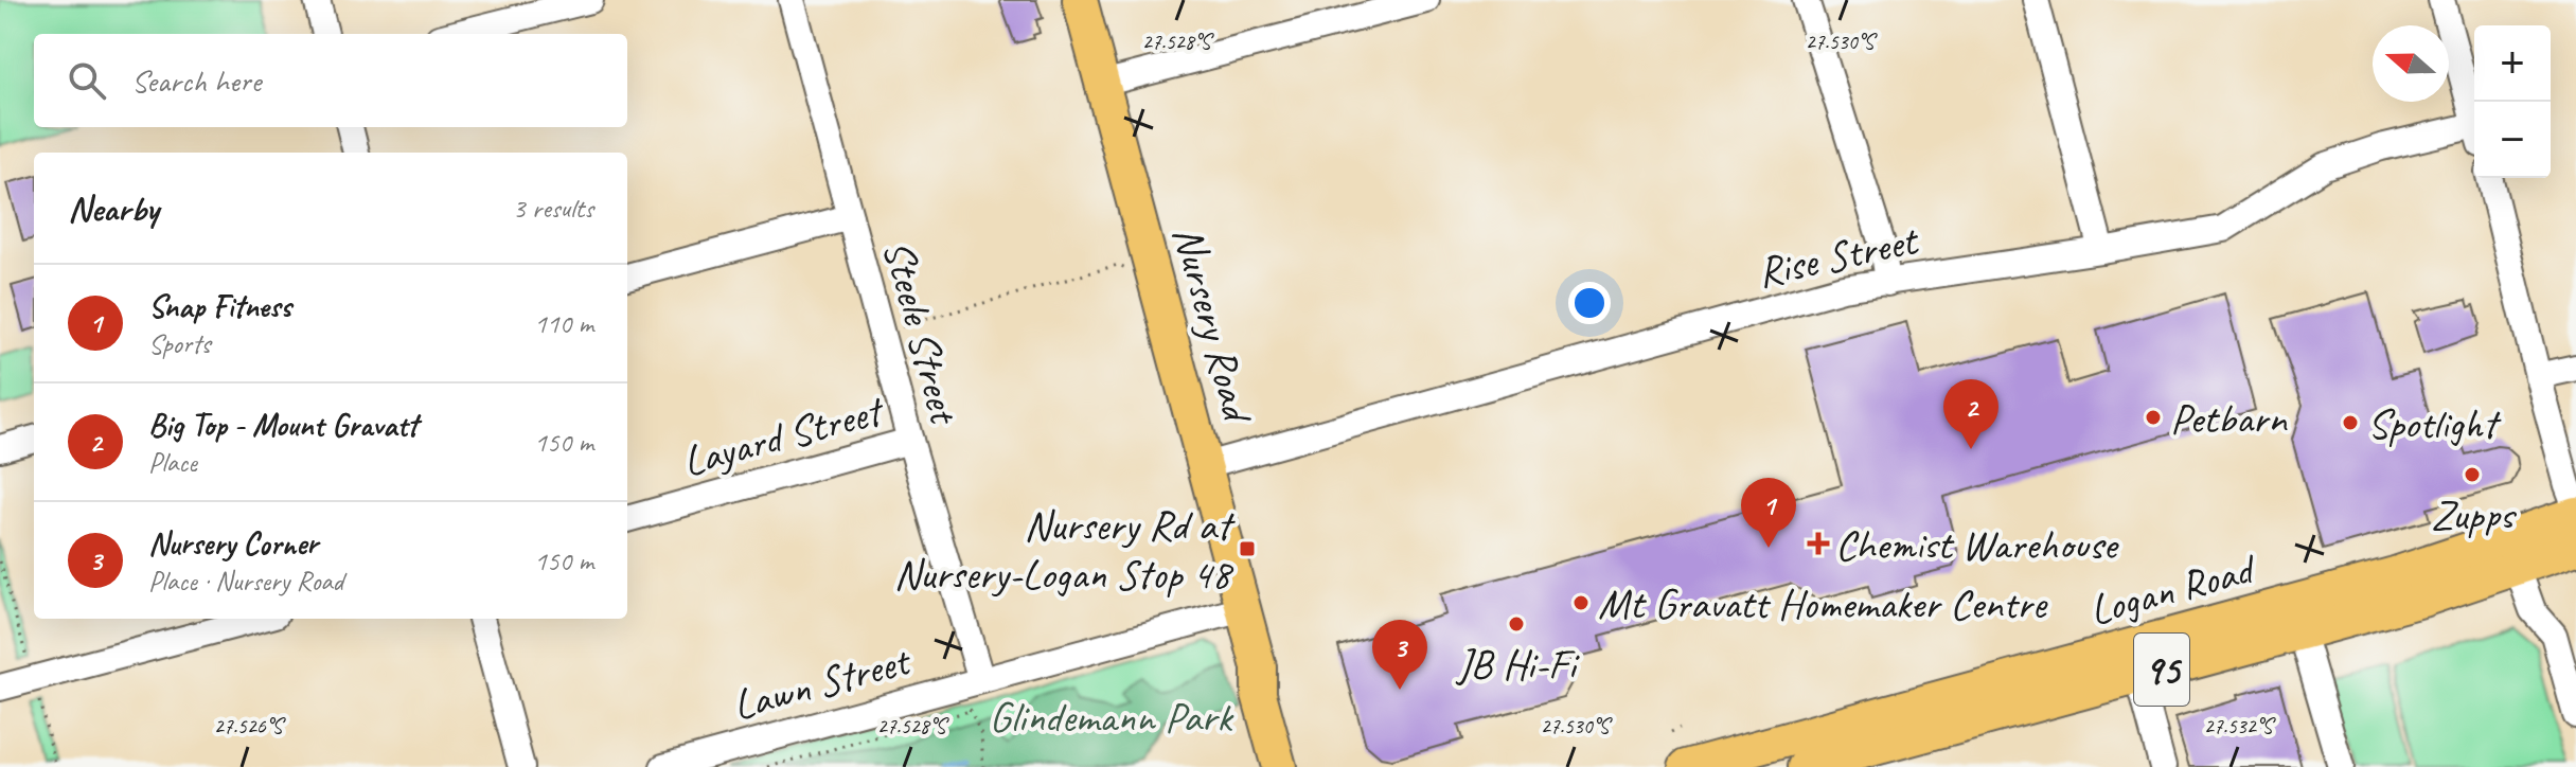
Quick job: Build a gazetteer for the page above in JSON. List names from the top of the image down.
{
  "streets": {
    "main road": ["Nursery Road", "Logan Road", "95"],
    "street": [
      "Rise Street",
      "Steele Street",
      "Layard Street",
      "Lawn Street"
    ]
  },
  "crossings": [
    ["Rise Street", "Nursery Road"],
    ["Nursery Road", "Lawn Street"],
    ["Steele Street", "Layard Street"],
    ["Steele Street", "Lawn Street"]
  ],
  "parks": ["Glindemann Park"],
  "places": {
    "other": [
      "Petbarn",
      "Spotlight",
      "Zupps",
      "Mt Gravatt Homemaker Centre",
      "JB Hi-Fi"
    ],
    "health": ["Chemist Warehouse"],
    "transit": ["Nursery Rd at Nursery-Logan Stop 48"]
  },
  "north": "left",
  "page": {
    "map_buttons": ["+", "−"],
    "search": "Search here",
    "heading": ["Nearby", "3 results"],
    "list": [
      {
        "mark": "1",
        "name": "Snap Fitness",
        "note": "Sports",
        "value": "110 m"
      },
      {
        "mark": "2",
        "name": "Big Top - Mount Gravatt",
        "note": "Place",
        "value": "150 m"
      },
      {
        "mark": "3",
        "name": "Nursery Corner",
        "note": "Place · Nursery Road",
        "value": "150 m"
      }
    ],
    "pins": ["2", "1", "3"]
  },
  "coordinates": [
    "27.528°S",
    "27.530°S",
    "27.526°S",
    "27.532°S"
  ]
}
